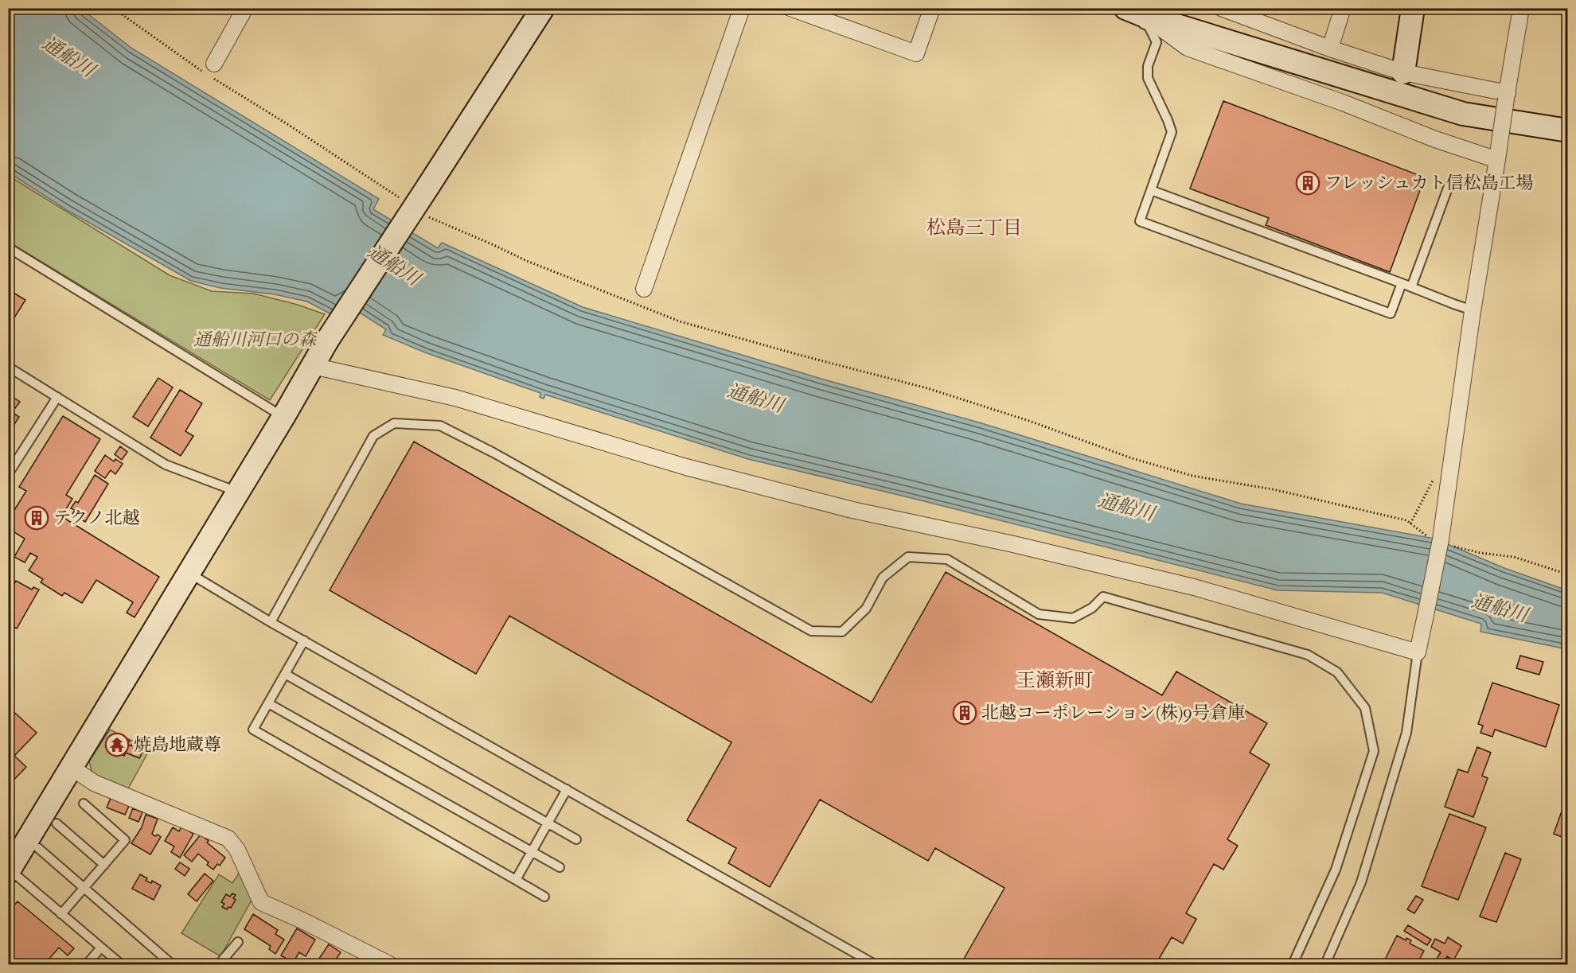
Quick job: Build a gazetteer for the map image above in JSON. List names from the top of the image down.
{
  "districts": ["松島三丁目", "王瀬新町"],
  "water": ["通船川"],
  "parks": ["通船川河口の森"],
  "places": {
    "building": ["フレッシュカト信松島工場", "テクノ北越", "北越コーポレーション(株)9号倉庫"],
    "temple": ["焼島地蔵尊"]
  }
}
